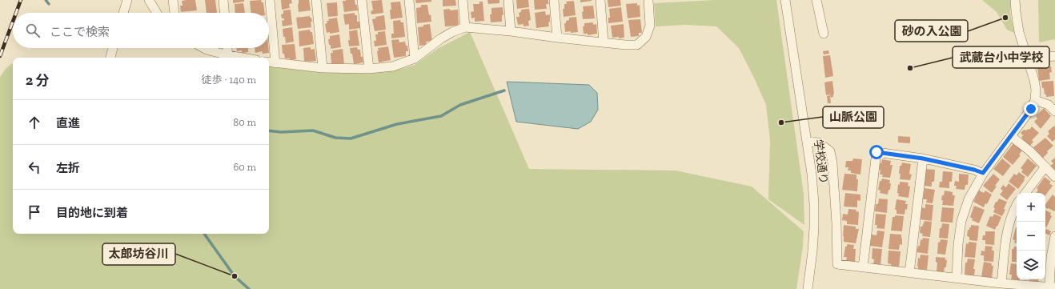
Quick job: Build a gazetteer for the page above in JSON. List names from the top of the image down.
{
  "streets": {
    "street": ["学校通り"]
  },
  "places": [
    "砂の入公園",
    "武蔵台小中学校",
    "山脈公園",
    "太郎坊谷川"
  ],
  "page": {
    "search": "ここで検索",
    "heading": ["2 分", "徒歩 · 140 m"],
    "list": [
      ["直進", "80 m"],
      ["左折", "60 m"],
      "目的地に到着"
    ],
    "map_buttons": ["+", "−"]
  }
}
